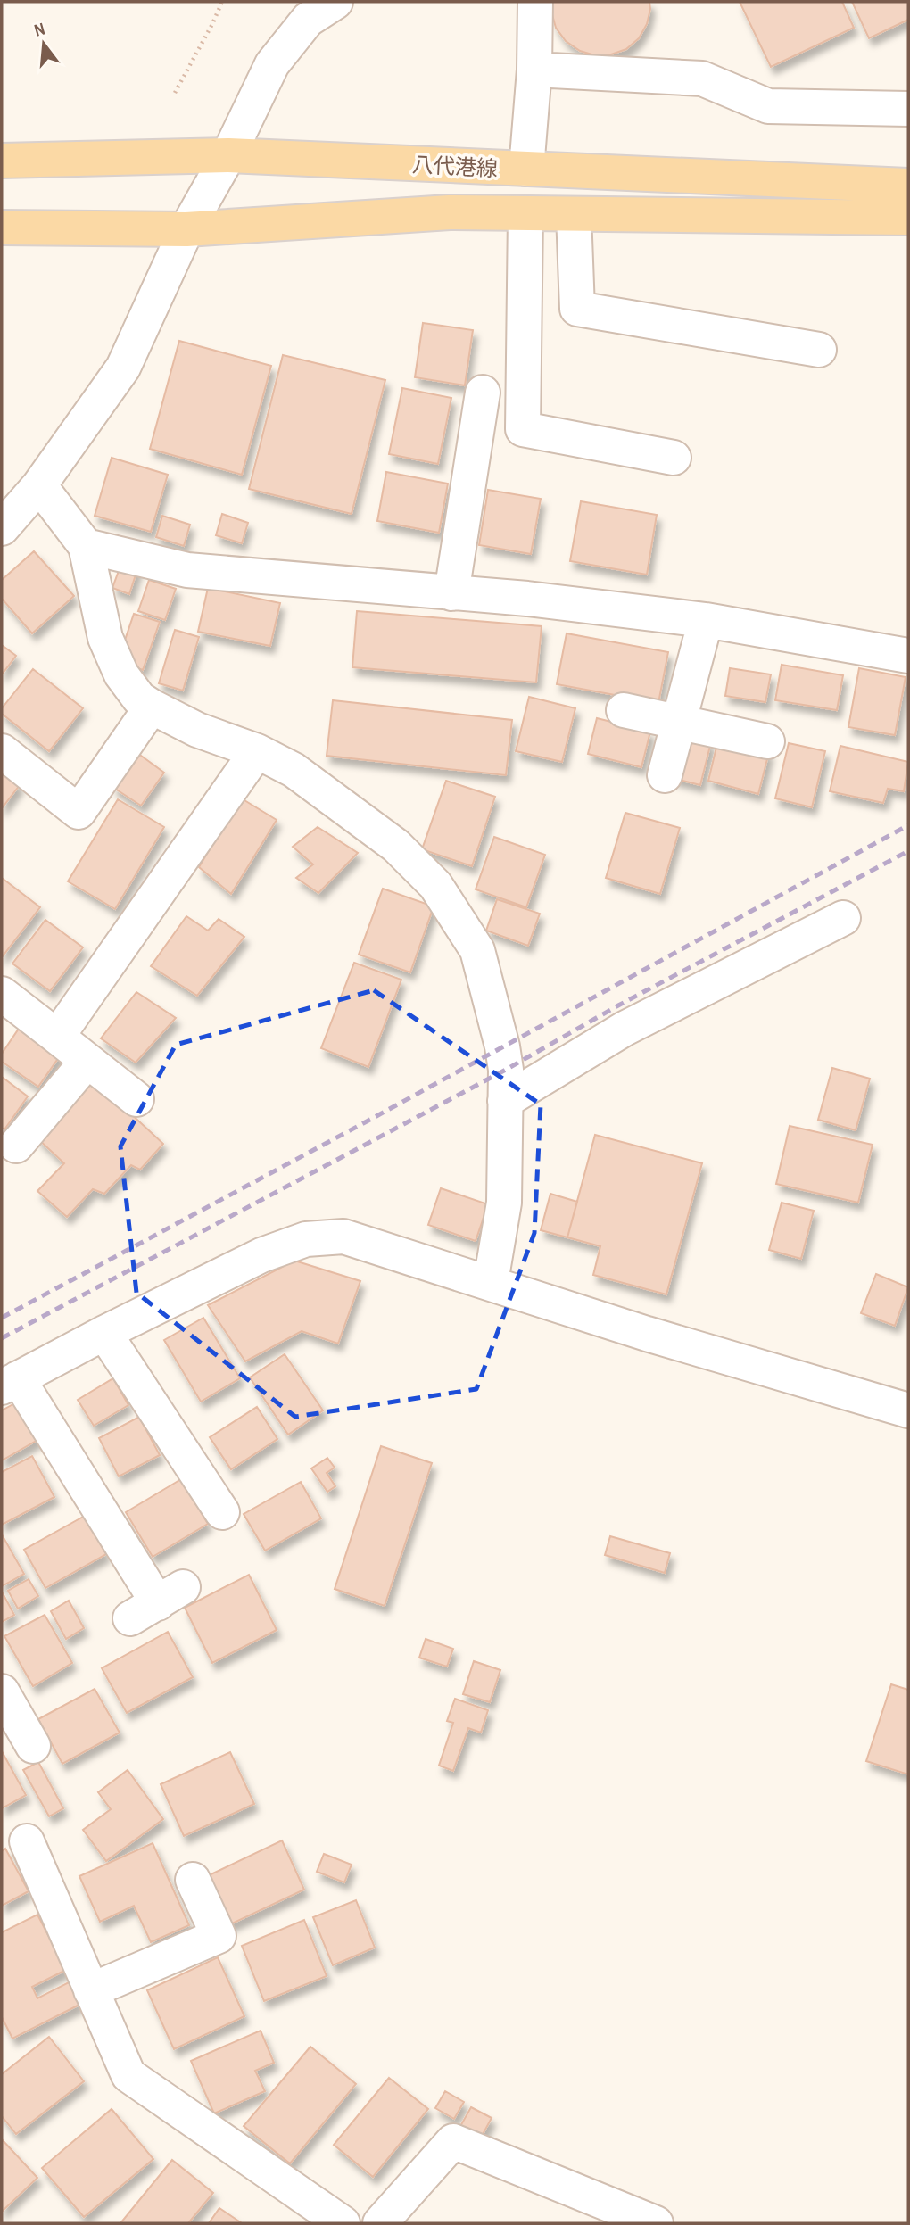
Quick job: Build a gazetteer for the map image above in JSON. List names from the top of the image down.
{
  "streets": {
    "main road": ["八代港線"]
  },
  "north": "top"
}
